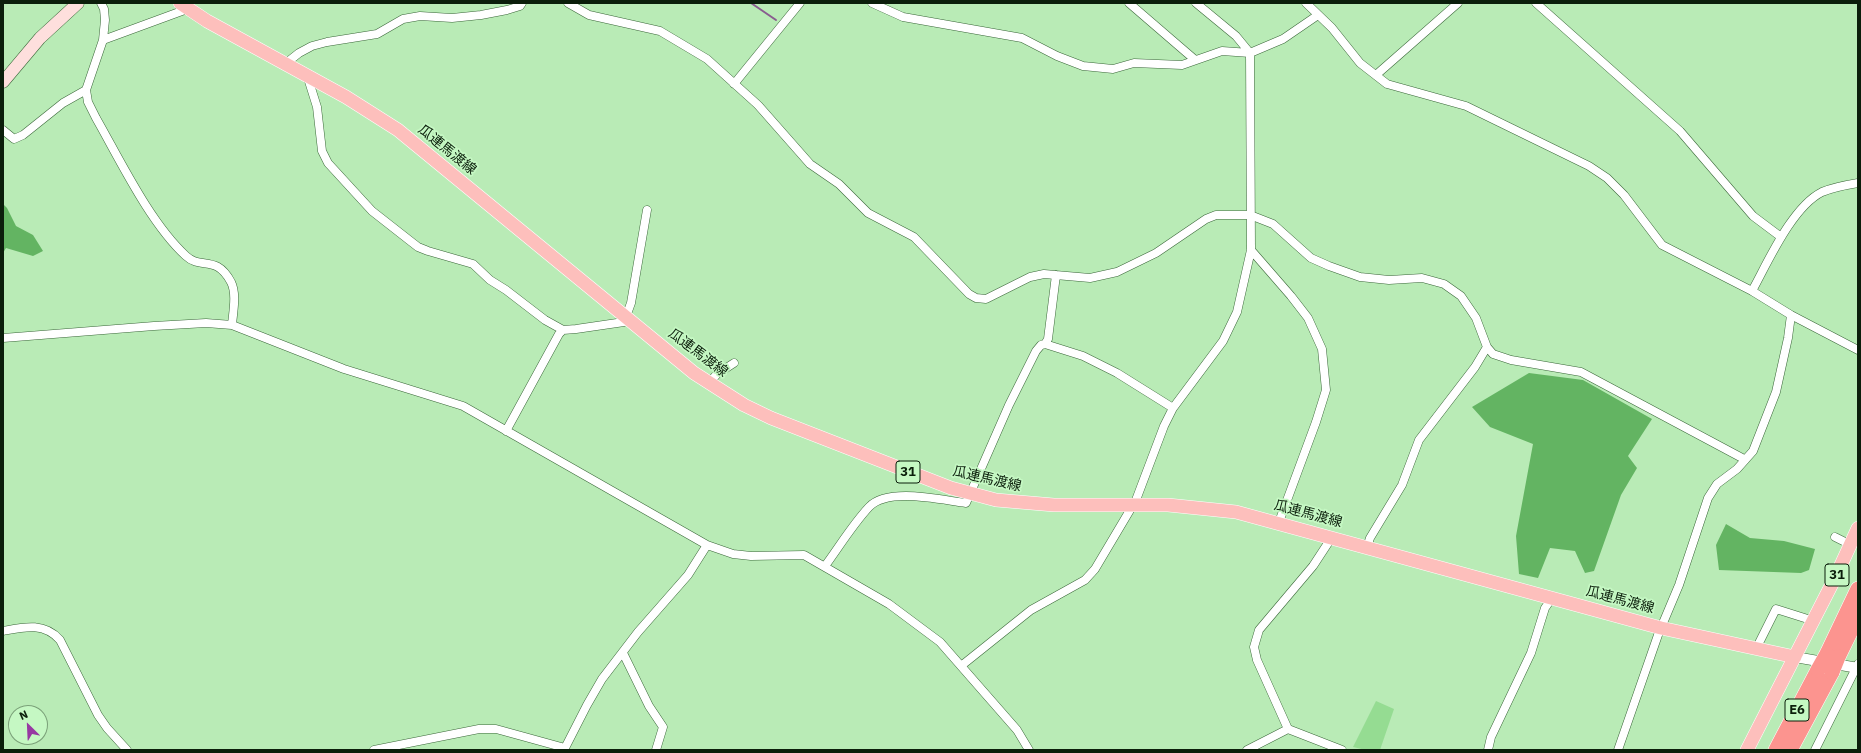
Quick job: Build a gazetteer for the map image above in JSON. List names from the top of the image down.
{
  "streets": {
    "highway": ["E6"],
    "main road": ["瓜連馬渡線", "31"]
  },
  "crossings": [
    ["瓜連馬渡線", "31"]
  ],
  "north": "top left"
}
